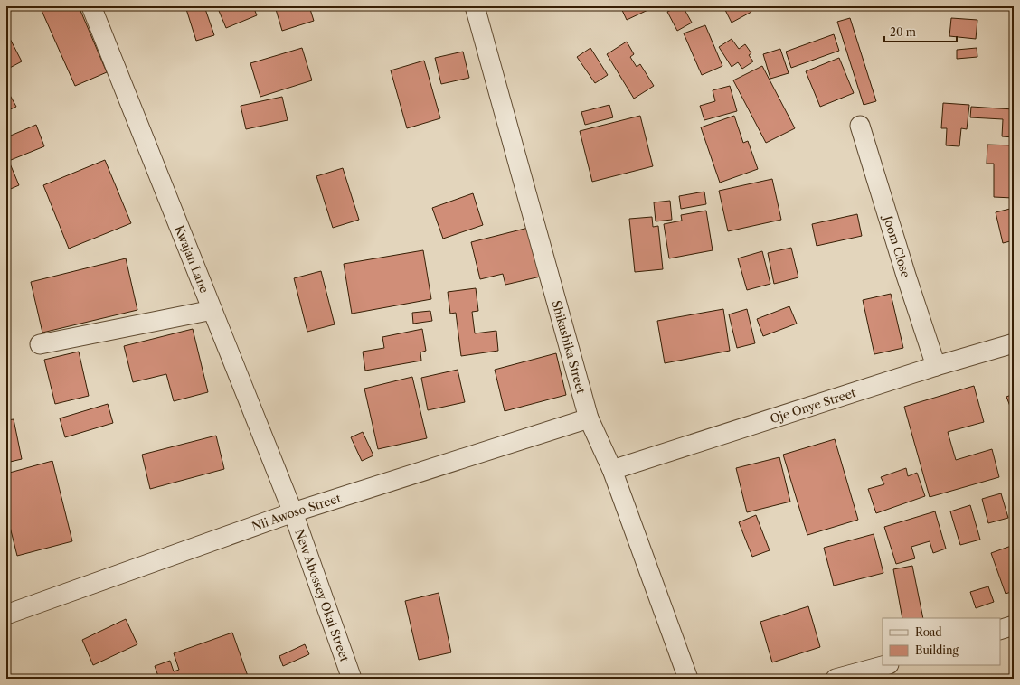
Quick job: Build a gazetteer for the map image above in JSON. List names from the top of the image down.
{
  "streets": {
    "street": [
      "Joom Close",
      "Kwajan Lane",
      "Shikashika Street",
      "Oje Onye Street",
      "Nii Awoso Street",
      "New Abossey Okai Street"
    ]
  },
  "crossings": [
    ["Joom Close", "Oje Onye Street"],
    ["Kwajan Lane", "Nii Awoso Street"],
    ["Kwajan Lane", "New Abossey Okai Street"],
    ["Shikashika Street", "Oje Onye Street"],
    ["Shikashika Street", "Nii Awoso Street"],
    ["Nii Awoso Street", "New Abossey Okai Street"]
  ],
  "legend": ["Road", "Building"],
  "scale_bar": "20 m"
}
